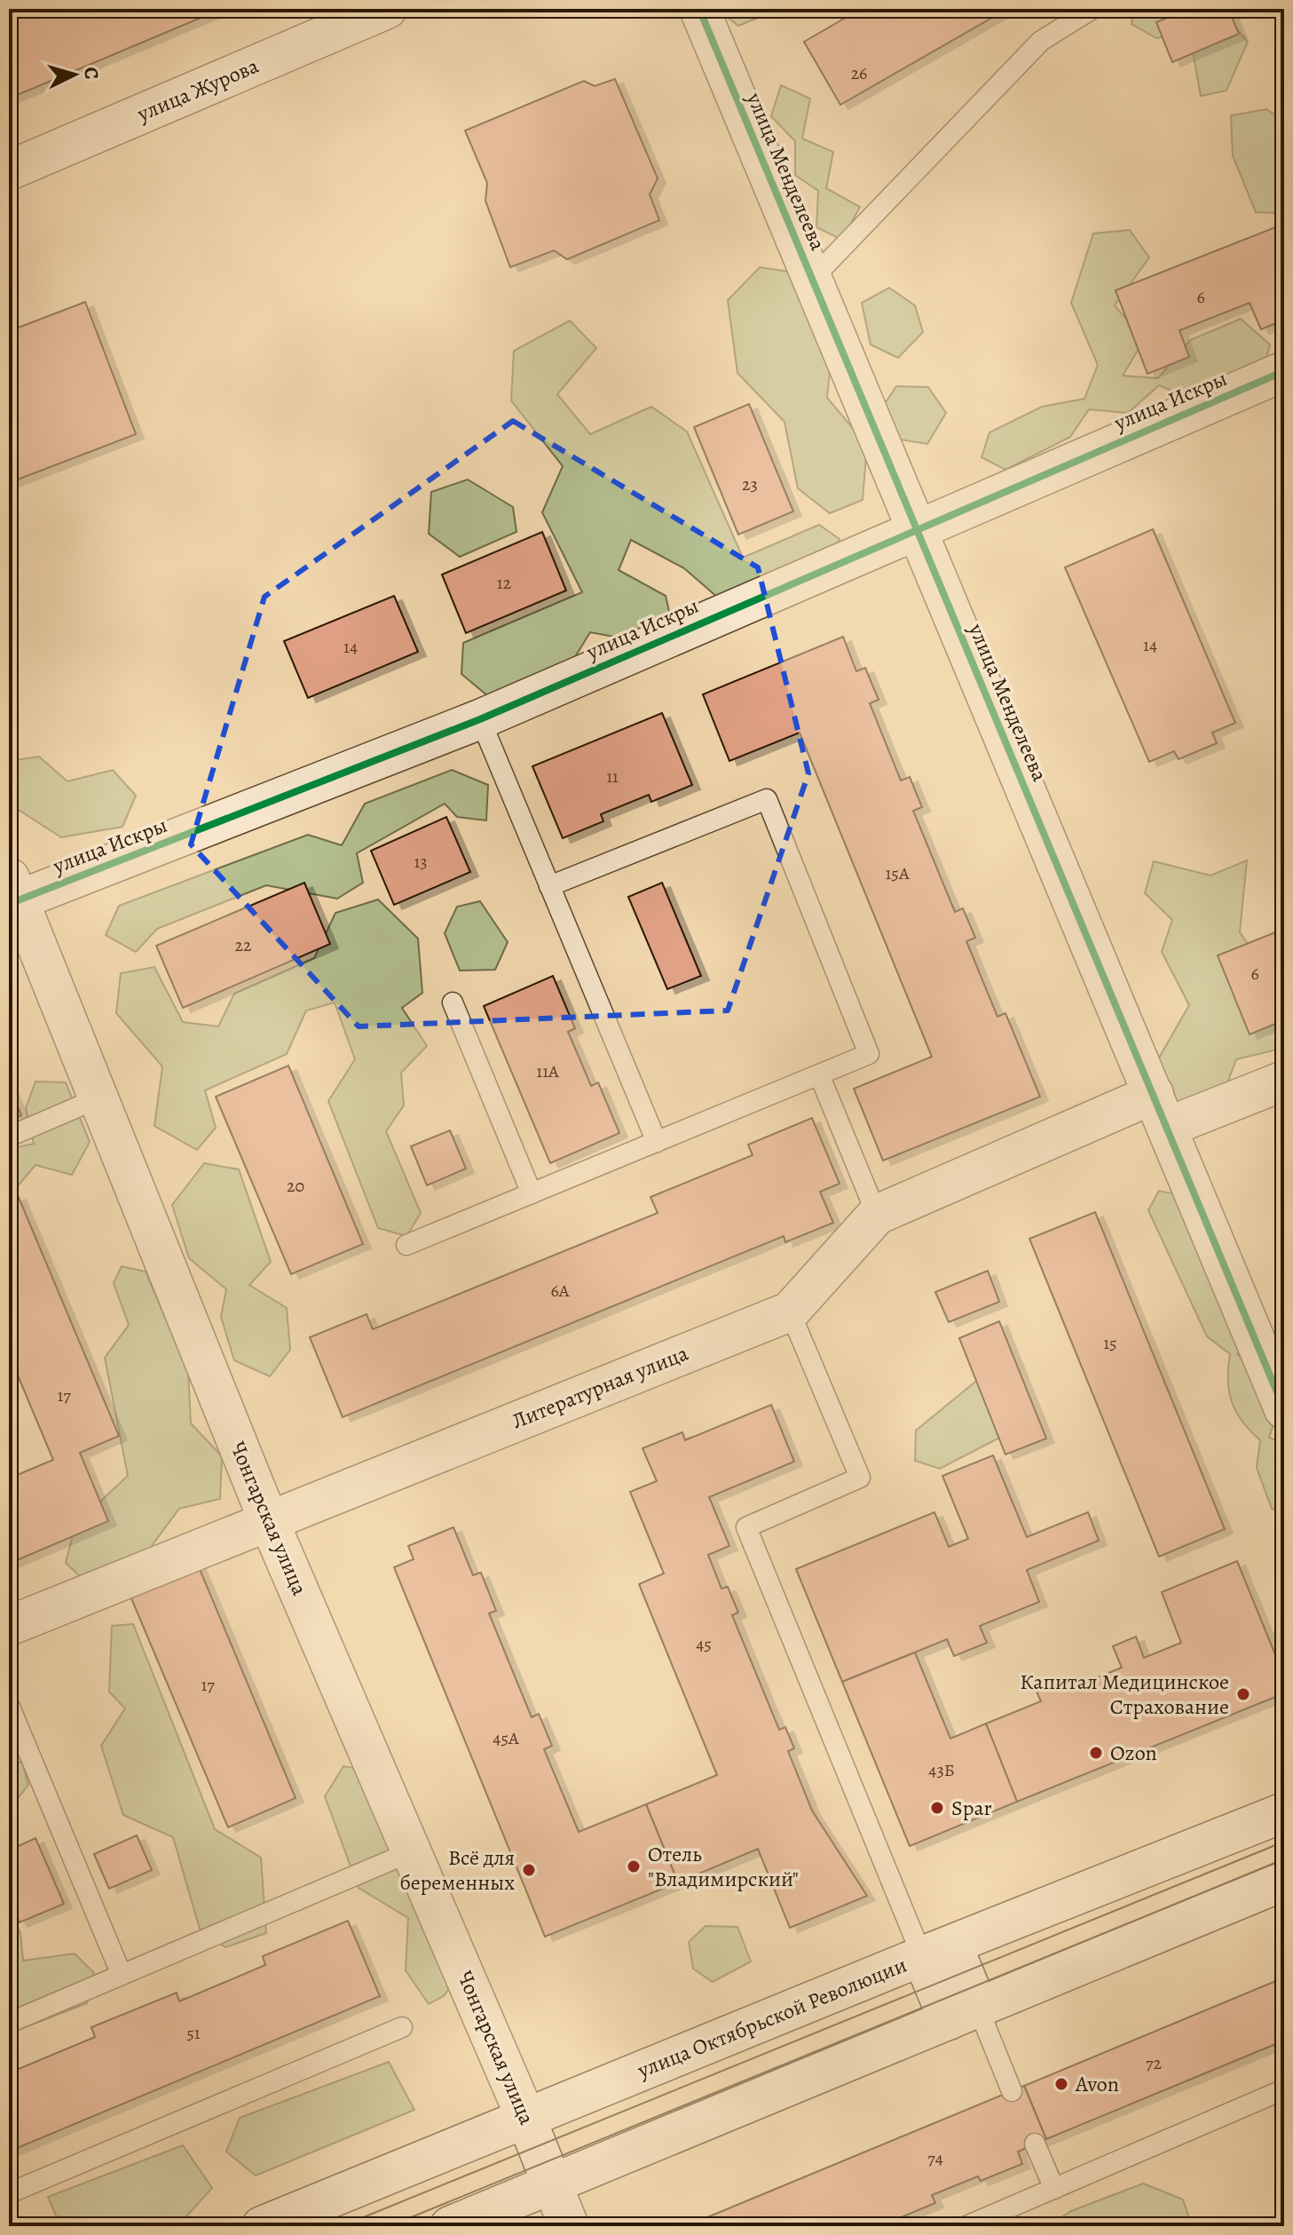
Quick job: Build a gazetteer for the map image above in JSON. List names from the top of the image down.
{
  "streets": {
    "street": [
      "улица Журова",
      "улица Менделеева",
      "улица Искры",
      "Литературная улица",
      "Чонгарская улица",
      "улица Октябрьской Революции"
    ]
  },
  "crossings": [
    ["улица Менделеева", "улица Искры"],
    ["улица Менделеева", "Литературная улица"],
    ["улица Искры", "Чонгарская улица"],
    ["Литературная улица", "Чонгарская улица"],
    ["Чонгарская улица", "улица Октябрьской Революции"]
  ],
  "places": [
    "Капитал Медицинское Страхование",
    "Ozon",
    "Spar",
    "Отель \"Владимирский\"",
    "Всё для беременных",
    "Avon"
  ],
  "house_numbers": [
    "26",
    "6",
    "23",
    "12",
    "14",
    "14",
    "11",
    "13",
    "15А",
    "22",
    "6",
    "11А",
    "20",
    "6А",
    "15",
    "17",
    "45",
    "17",
    "45А",
    "43Б",
    "51",
    "72",
    "74"
  ],
  "north": "right"
}
